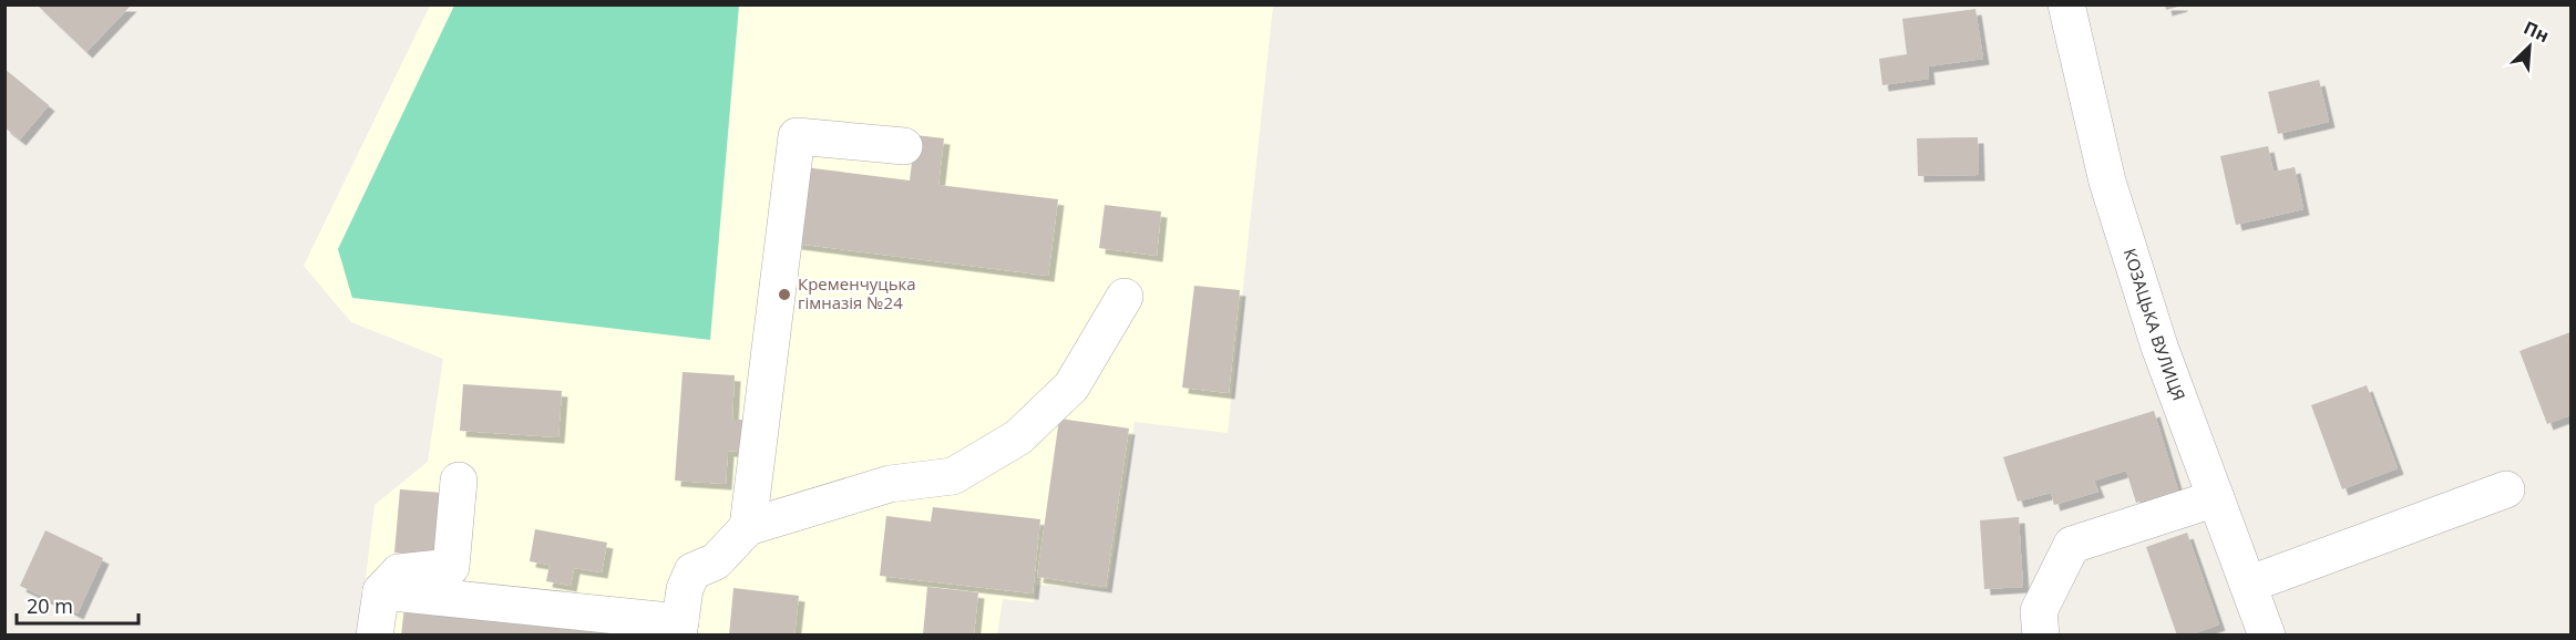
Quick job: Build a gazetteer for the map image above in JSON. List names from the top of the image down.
{
  "streets": {
    "street": ["КОЗАЦЬКА ВУЛИЦЯ"]
  },
  "places": ["Кременчуцька гімназія №24"],
  "scale_bar": "20 m",
  "north": "top right"
}
